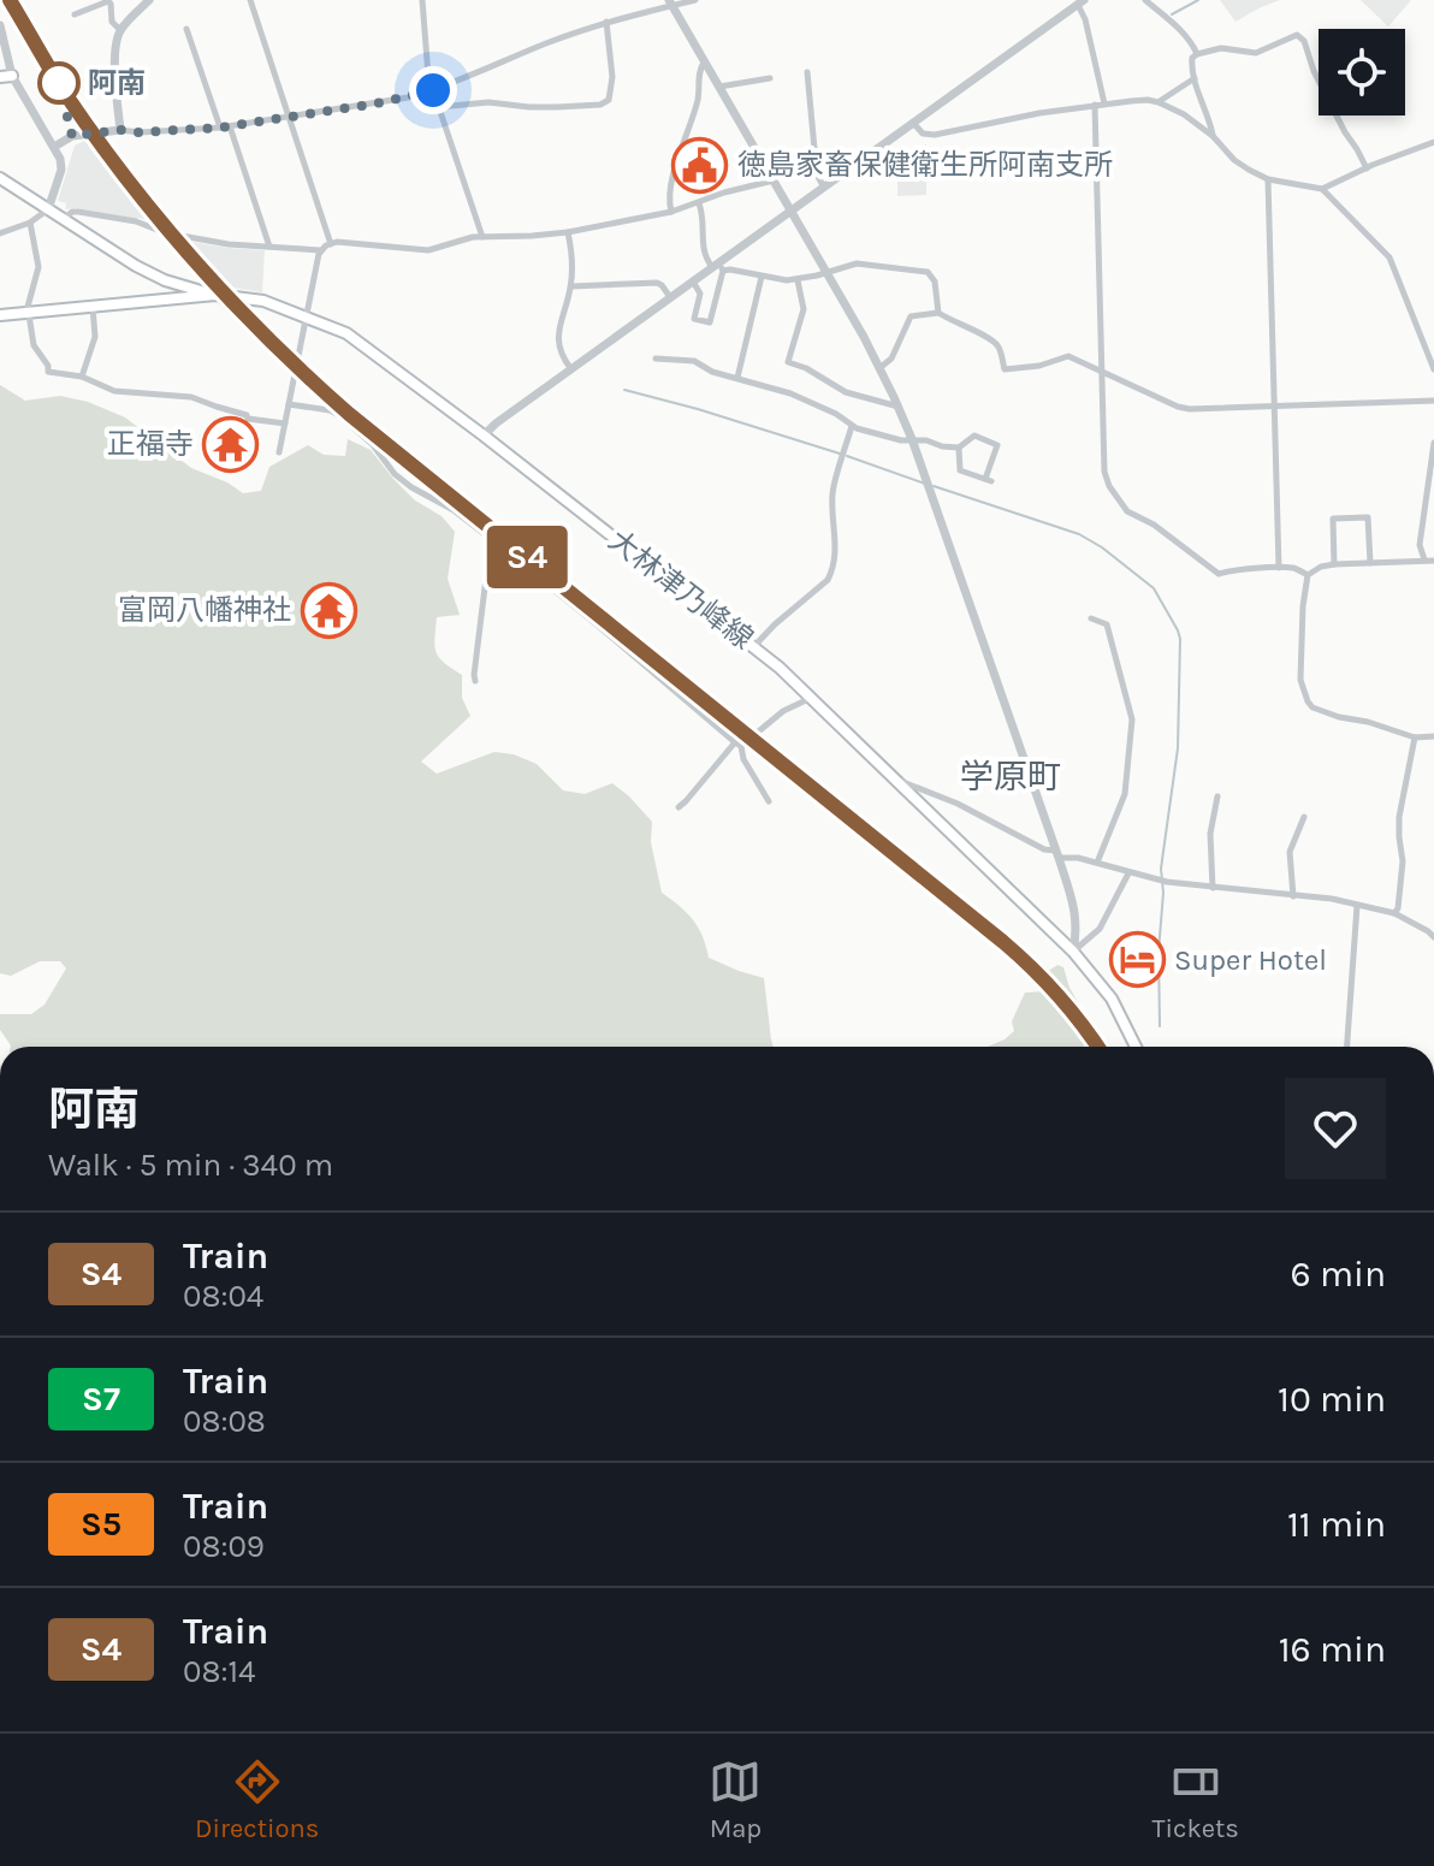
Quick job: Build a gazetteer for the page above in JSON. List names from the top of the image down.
{
  "streets": {
    "main road": ["大林津乃峰線"]
  },
  "districts": ["学原町"],
  "places": {
    "other": ["阿南"],
    "public building": ["徳島家畜保健衛生所阿南支所"],
    "temple": ["正福寺", "富岡八幡神社"],
    "hotel": ["Super Hotel"]
  },
  "page": {
    "on_map": "S4",
    "heading": ["阿南", "Walk · 5 min · 340 m"],
    "list": [
      {
        "mark": "S4",
        "name": "Train",
        "note": "08:04",
        "value": "6 min"
      },
      {
        "mark": "S7",
        "name": "Train",
        "note": "08:08",
        "value": "10 min"
      },
      {
        "mark": "S5",
        "name": "Train",
        "note": "08:09",
        "value": "11 min"
      },
      {
        "mark": "S4",
        "name": "Train",
        "note": "08:14",
        "value": "16 min"
      }
    ],
    "tabs": ["Directions", "Map", "Tickets"]
  }
}
